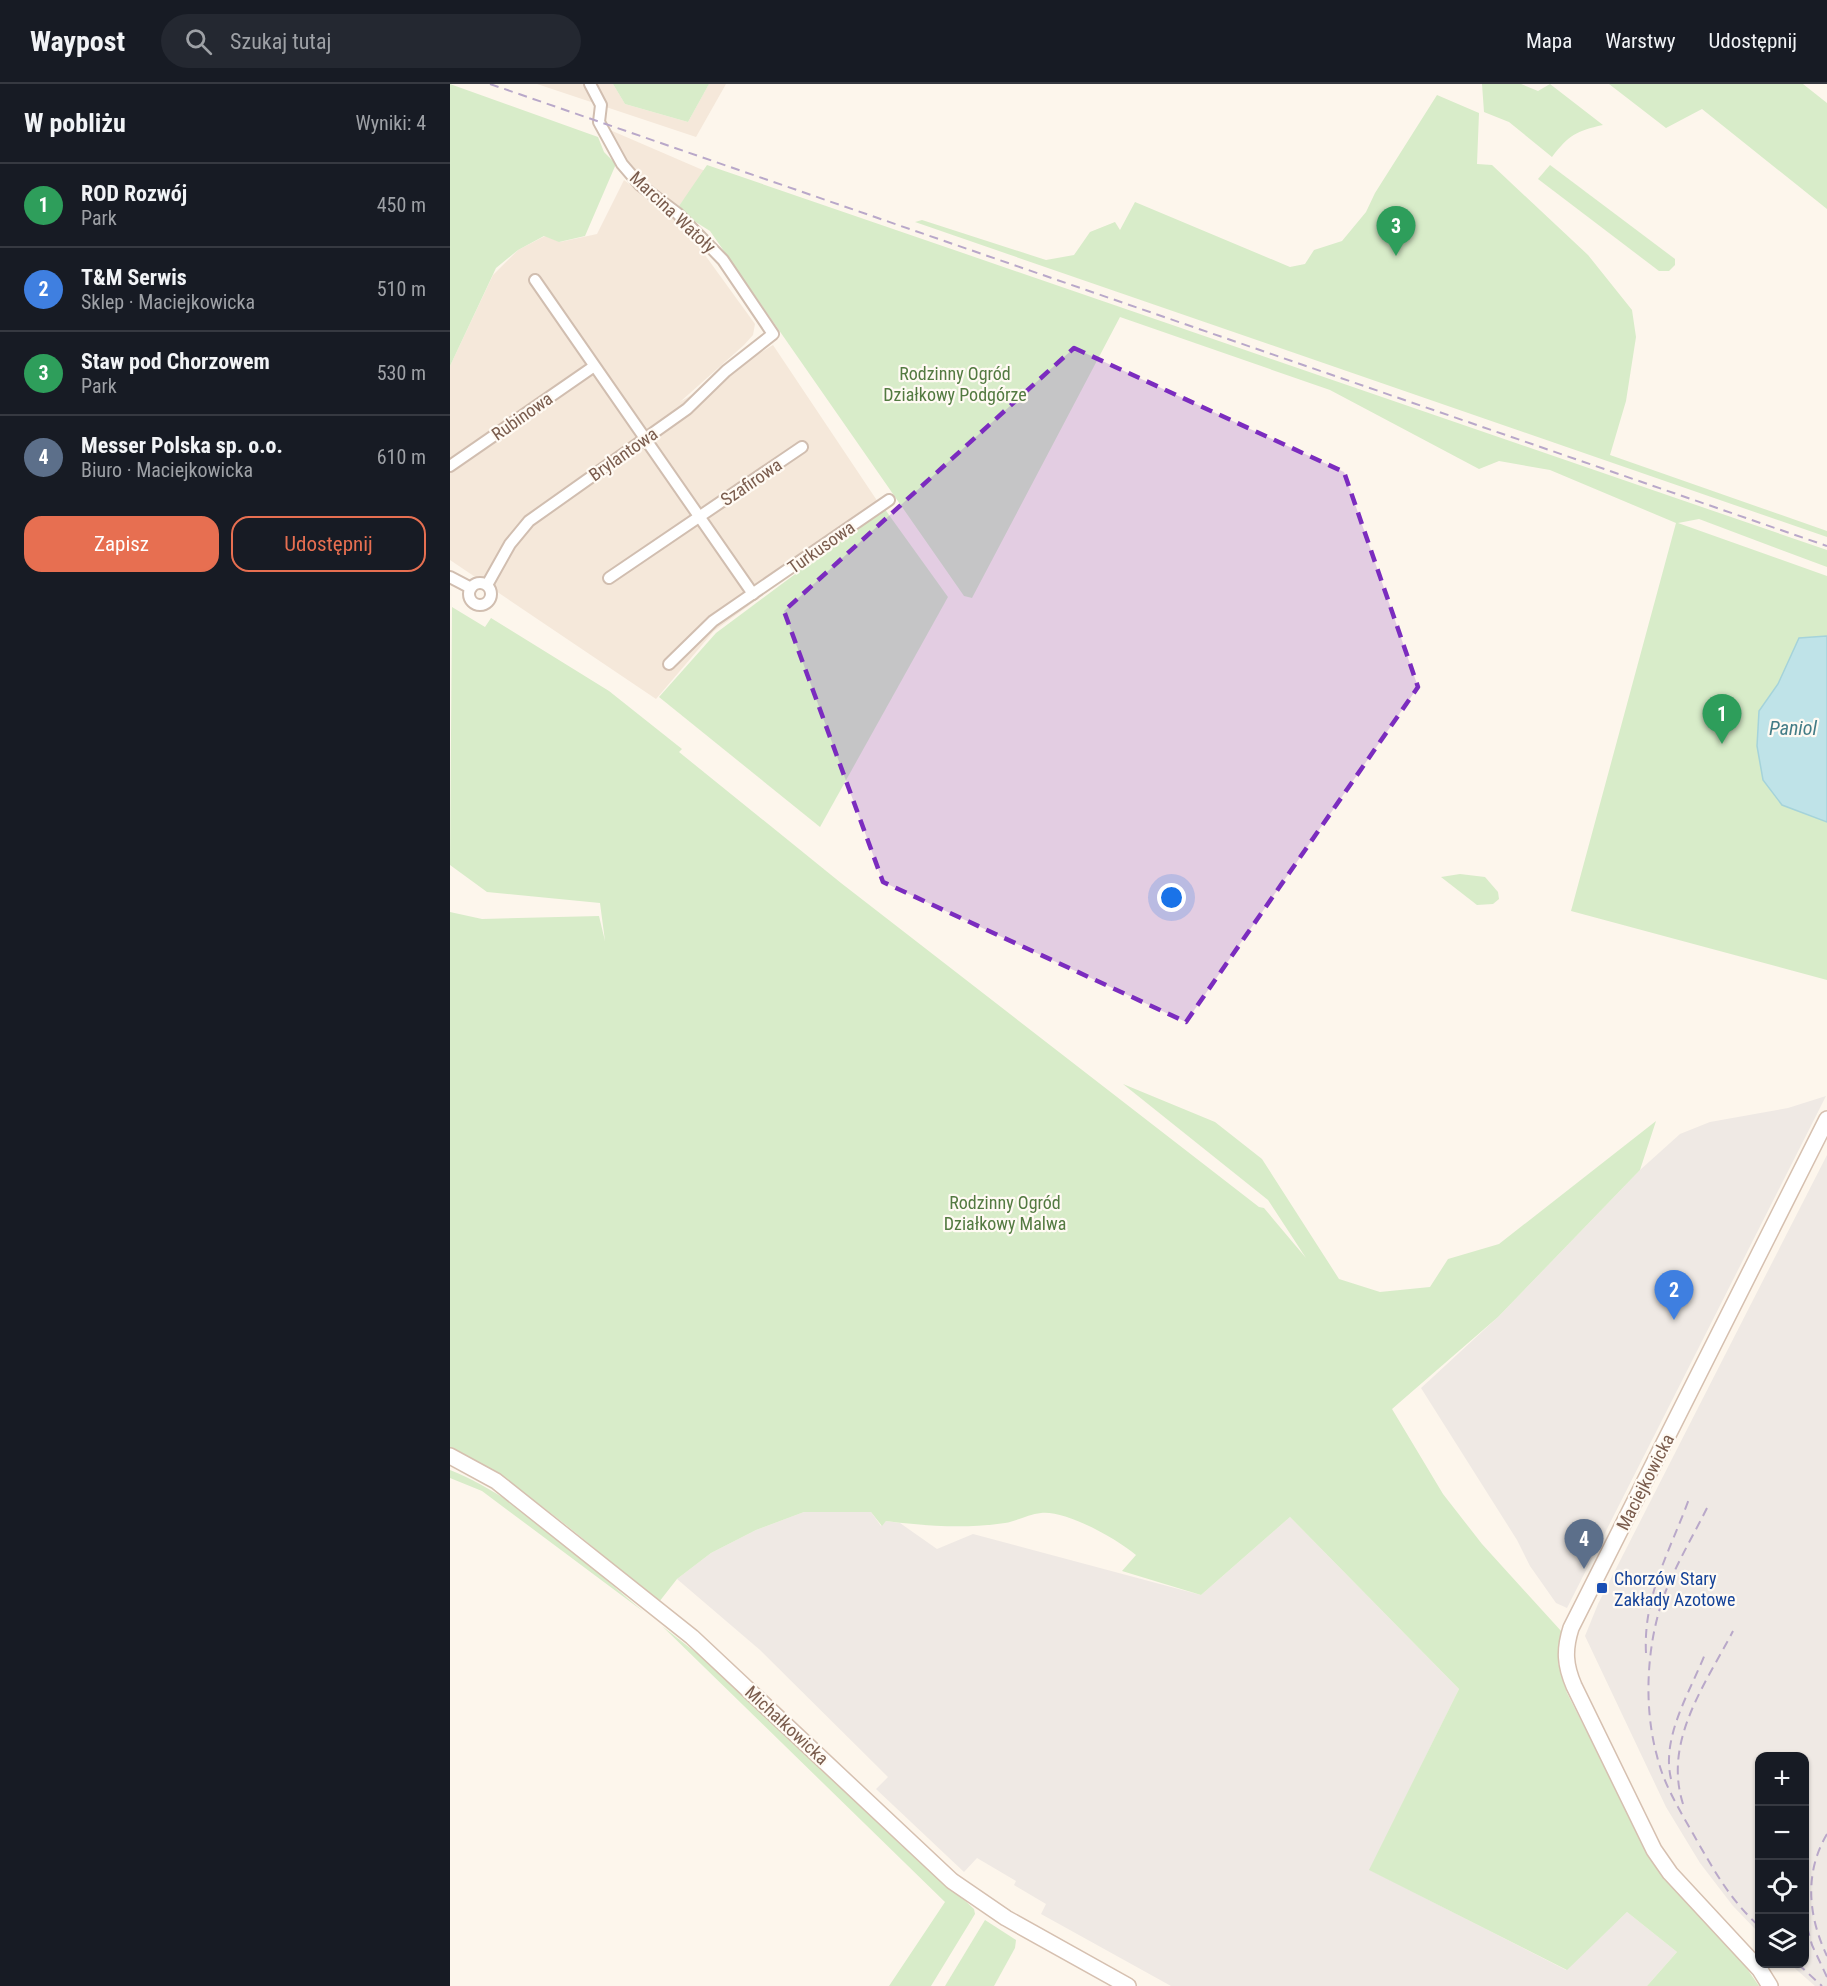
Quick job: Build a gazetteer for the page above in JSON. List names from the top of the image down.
{
  "streets": {
    "street": [
      "Marcina Watoły",
      "Rubinowa",
      "Brylantowa",
      "Szafirowa",
      "Turkusowa",
      "Maciejkowicka",
      "Michałkowicka"
    ]
  },
  "crossings": [
    ["Marcina Watoły", "Brylantowa"]
  ],
  "water": ["Paniol"],
  "parks": ["Rodzinny Ogród Działkowy Podgórze", "Rodzinny Ogród Działkowy Malwa"],
  "places": {
    "transit": ["Chorzów Stary Zakłady Azotowe"]
  },
  "page": {
    "header": "Waypost",
    "search": "Szukaj tutaj",
    "nav": ["Mapa", "Warstwy", "Udostępnij"],
    "heading": ["W pobliżu", "Wyniki: 4"],
    "list": [
      {
        "mark": "1",
        "name": "ROD Rozwój",
        "note": "Park",
        "value": "450 m"
      },
      {
        "mark": "2",
        "name": "T&M Serwis",
        "note": "Sklep · Maciejkowicka",
        "value": "510 m"
      },
      {
        "mark": "3",
        "name": "Staw pod Chorzowem",
        "note": "Park",
        "value": "530 m"
      },
      {
        "mark": "4",
        "name": "Messer Polska sp. o.o.",
        "note": "Biuro · Maciejkowicka",
        "value": "610 m"
      }
    ],
    "pins": [
      "3",
      "1",
      "2",
      "4"
    ],
    "buttons": ["Zapisz", "Udostępnij"],
    "map_buttons": ["+", "−"]
  }
}
